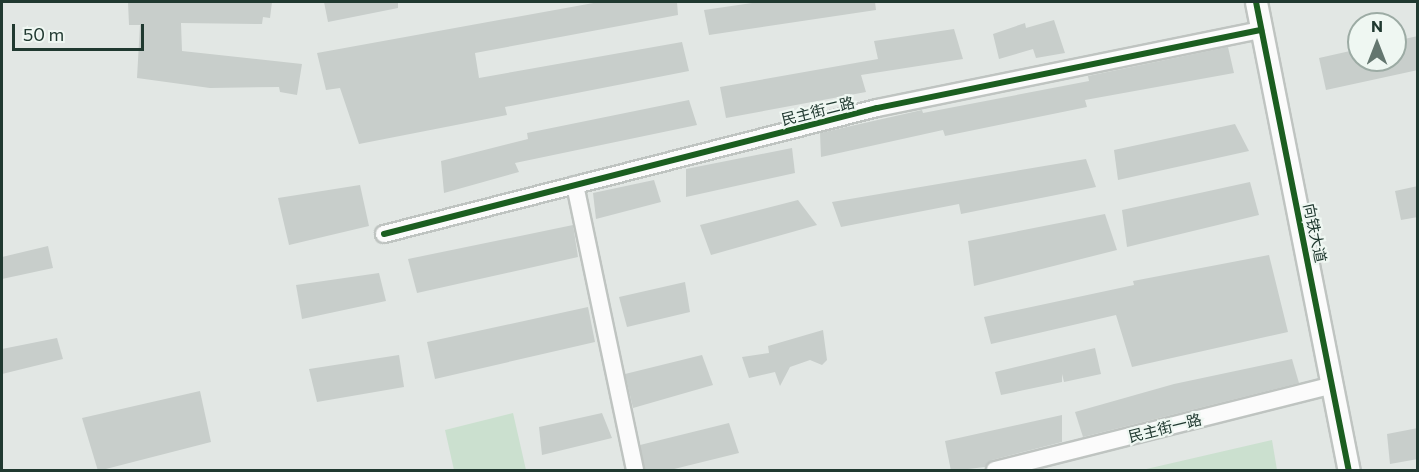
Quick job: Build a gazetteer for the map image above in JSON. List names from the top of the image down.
{
  "streets": {
    "street": ["民主街二路", "向铁大道", "民主街一路"]
  },
  "crossings": [
    ["民主街二路", "向铁大道"],
    ["向铁大道", "民主街一路"]
  ],
  "scale_bar": "50 m",
  "north": "top"
}
